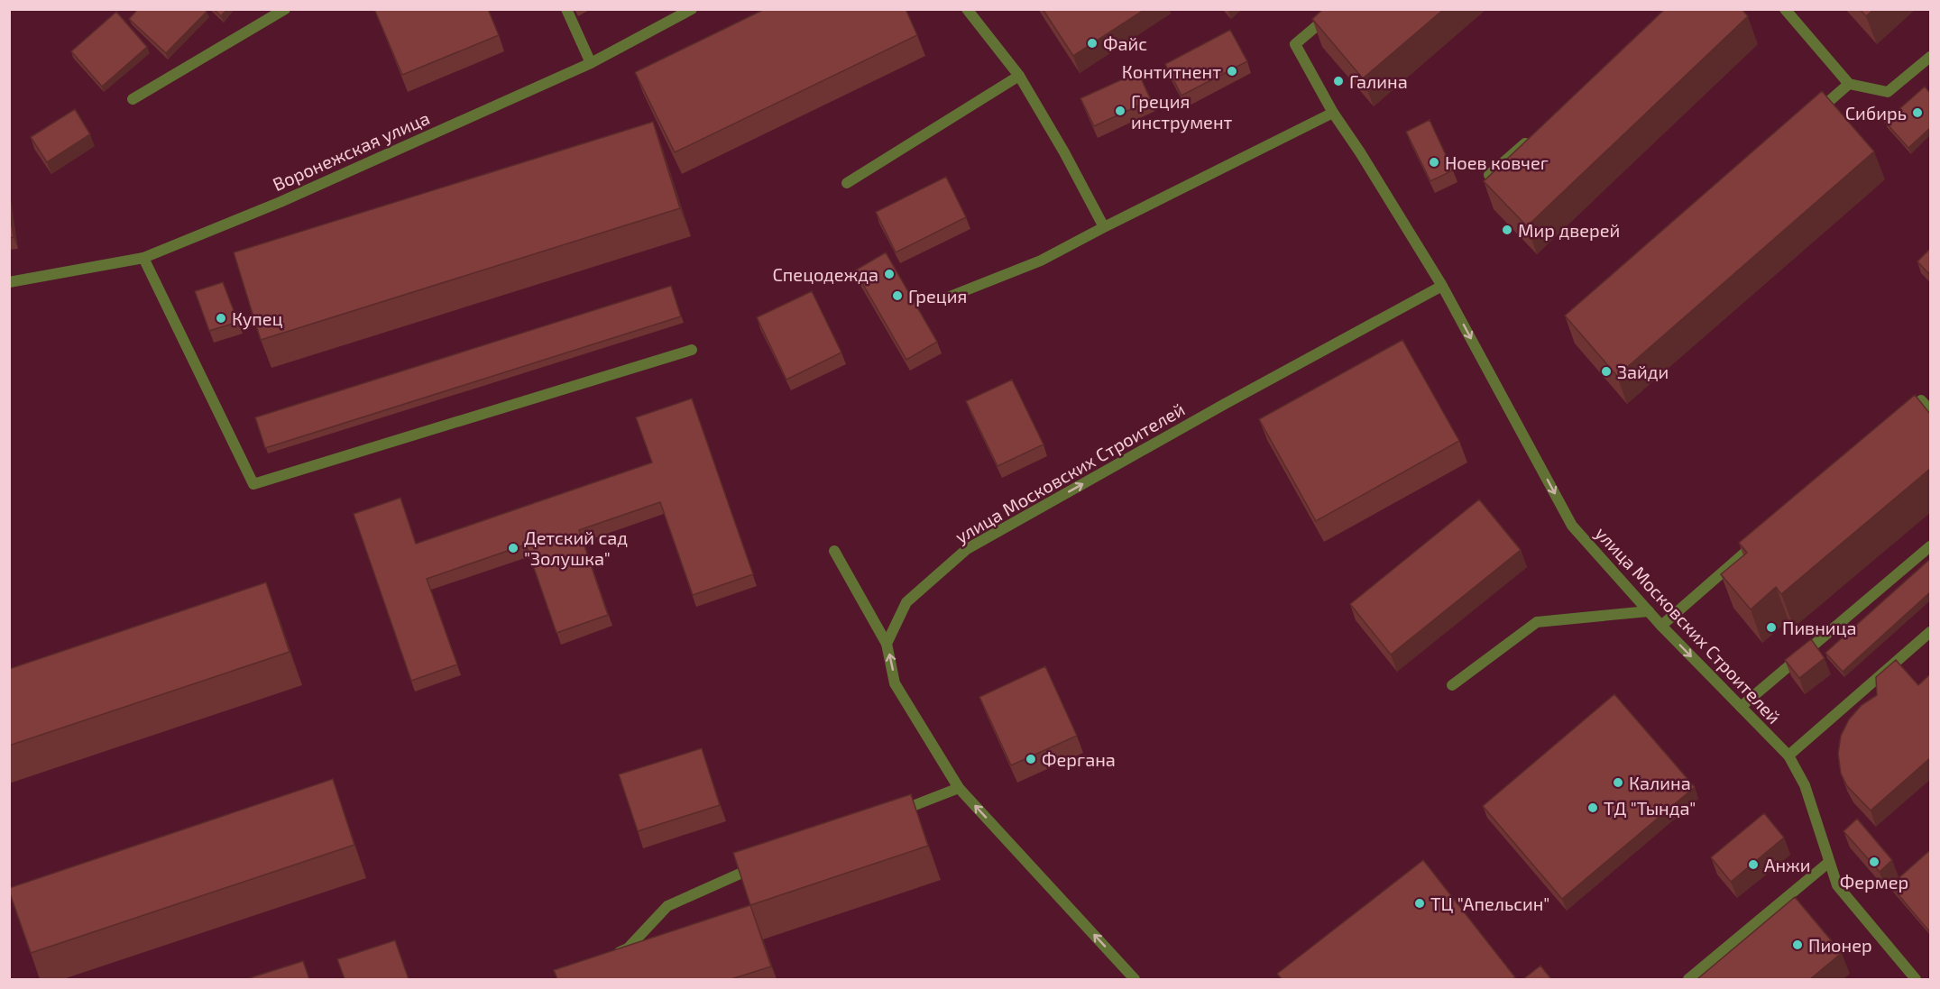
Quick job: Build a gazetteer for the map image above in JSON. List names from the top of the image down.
{
  "streets": {
    "street": ["Воронежская улица", "улица Московских Строителей"]
  },
  "places": [
    "Файс",
    "Контитнент",
    "Галина",
    "Греция инструмент",
    "Сибирь",
    "Ноев ковчег",
    "Мир дверей",
    "Спецодежда",
    "Греция",
    "Купец",
    "Зайди",
    "Детский сад \"Золушка\"",
    "Пивница",
    "Фергана",
    "Калина",
    "ТД \"Тында\"",
    "Фермер",
    "Анжи",
    "ТЦ \"Апельсин\"",
    "Пионер"
  ]
}
